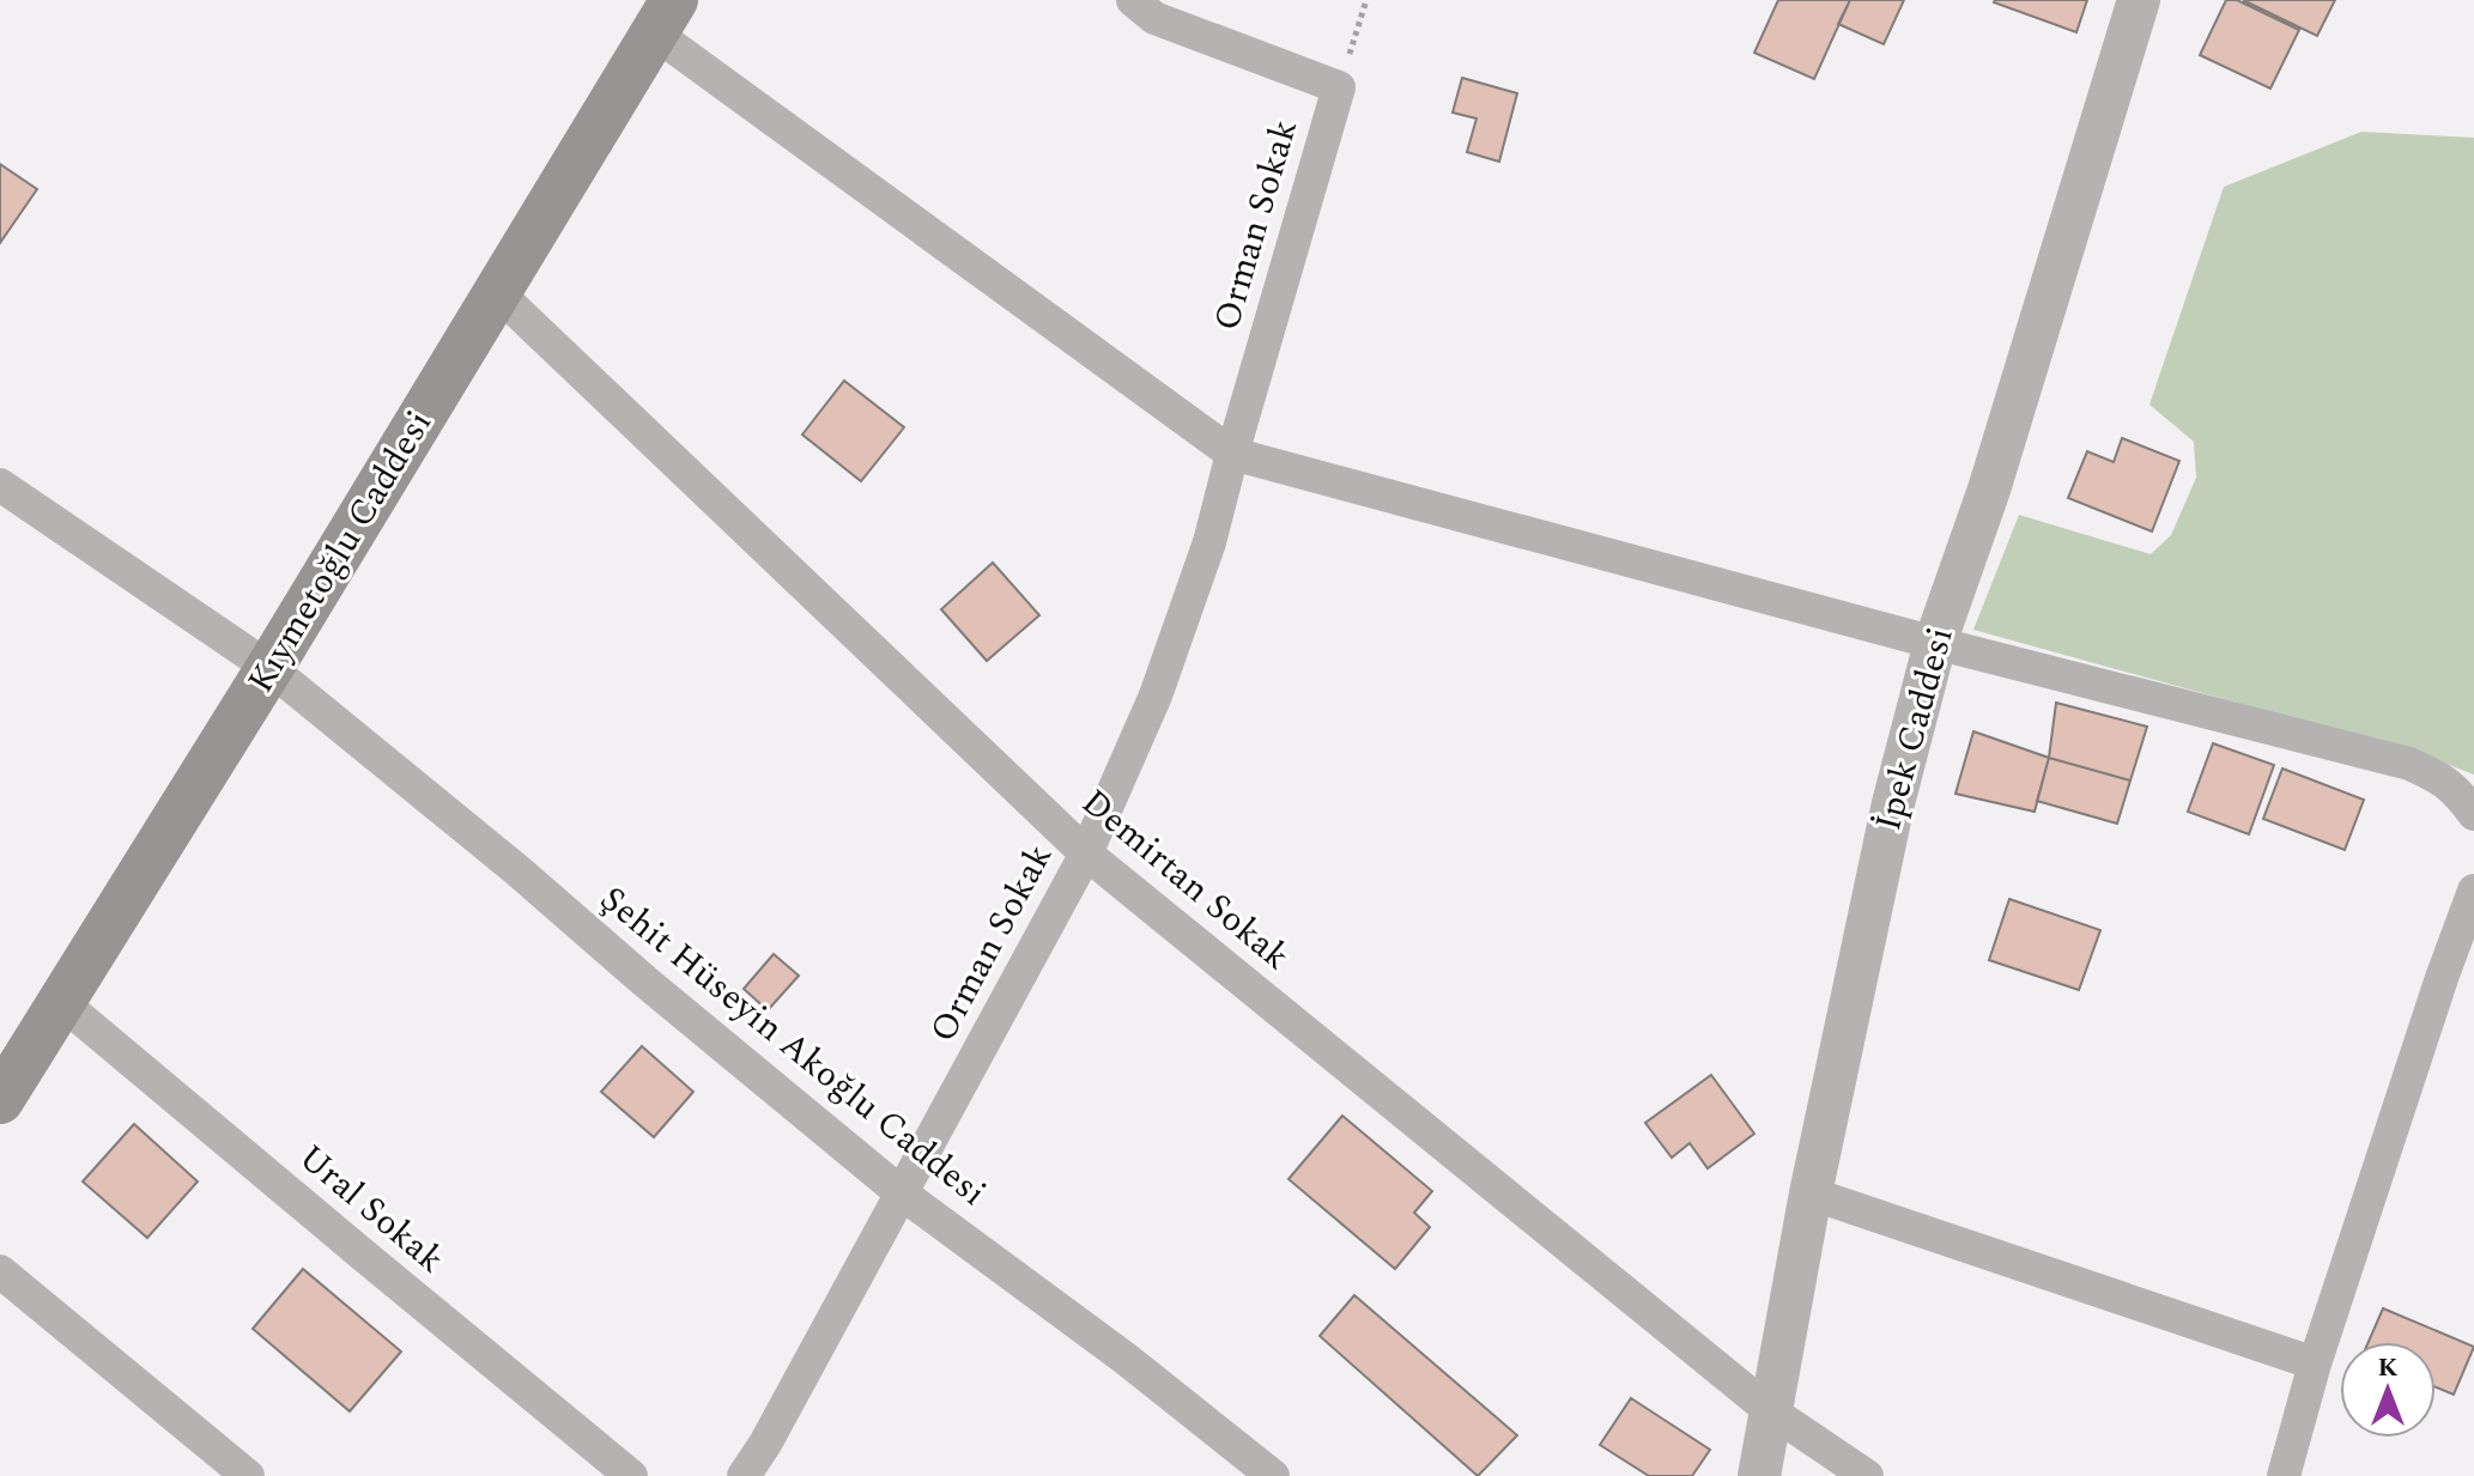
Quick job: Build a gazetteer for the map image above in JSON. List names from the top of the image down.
{
  "streets": {
    "main road": ["Kıymetoğlu Caddesi"],
    "street": [
      "Orman Sokak",
      "İpek Caddesi",
      "Demirtan Sokak",
      "Şehit Hüseyin Akoğlu Caddesi",
      "Ural Sokak"
    ]
  },
  "crossings": [
    ["Orman Sokak", "Demirtan Sokak"],
    ["Orman Sokak", "Şehit Hüseyin Akoğlu Caddesi"],
    ["Kıymetoğlu Caddesi", "Demirtan Sokak"],
    ["Kıymetoğlu Caddesi", "Şehit Hüseyin Akoğlu Caddesi"],
    ["Kıymetoğlu Caddesi", "Ural Sokak"],
    ["İpek Caddesi", "Demirtan Sokak"]
  ],
  "north": "top"
}
